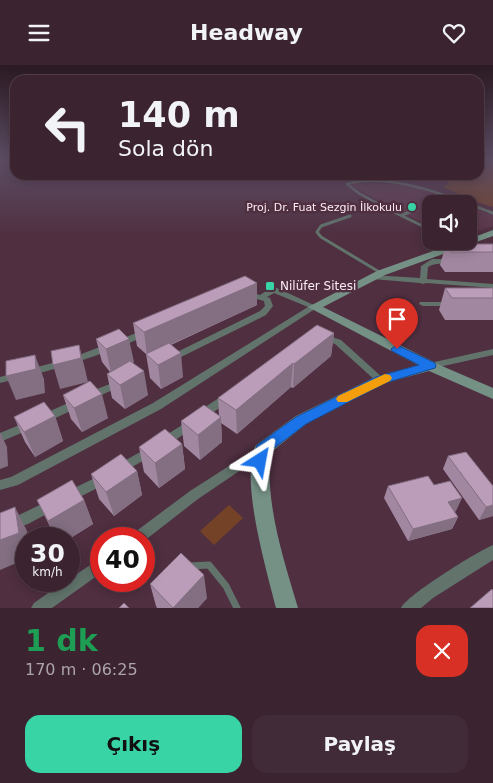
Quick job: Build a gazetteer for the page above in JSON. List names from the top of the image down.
{
  "places": {
    "other": ["Proj. Dr. Fuat Sezgin İlkokulu"],
    "transit": ["Nilüfer Sitesi"]
  },
  "page": {
    "header": "Headway",
    "turn": ["140 m", "Sola dön"],
    "speed": "30 km/h",
    "limit": "40",
    "heading": ["1 dk", "170 m · 06:25"],
    "buttons": ["Çıkış", "Paylaş"]
  }
}
